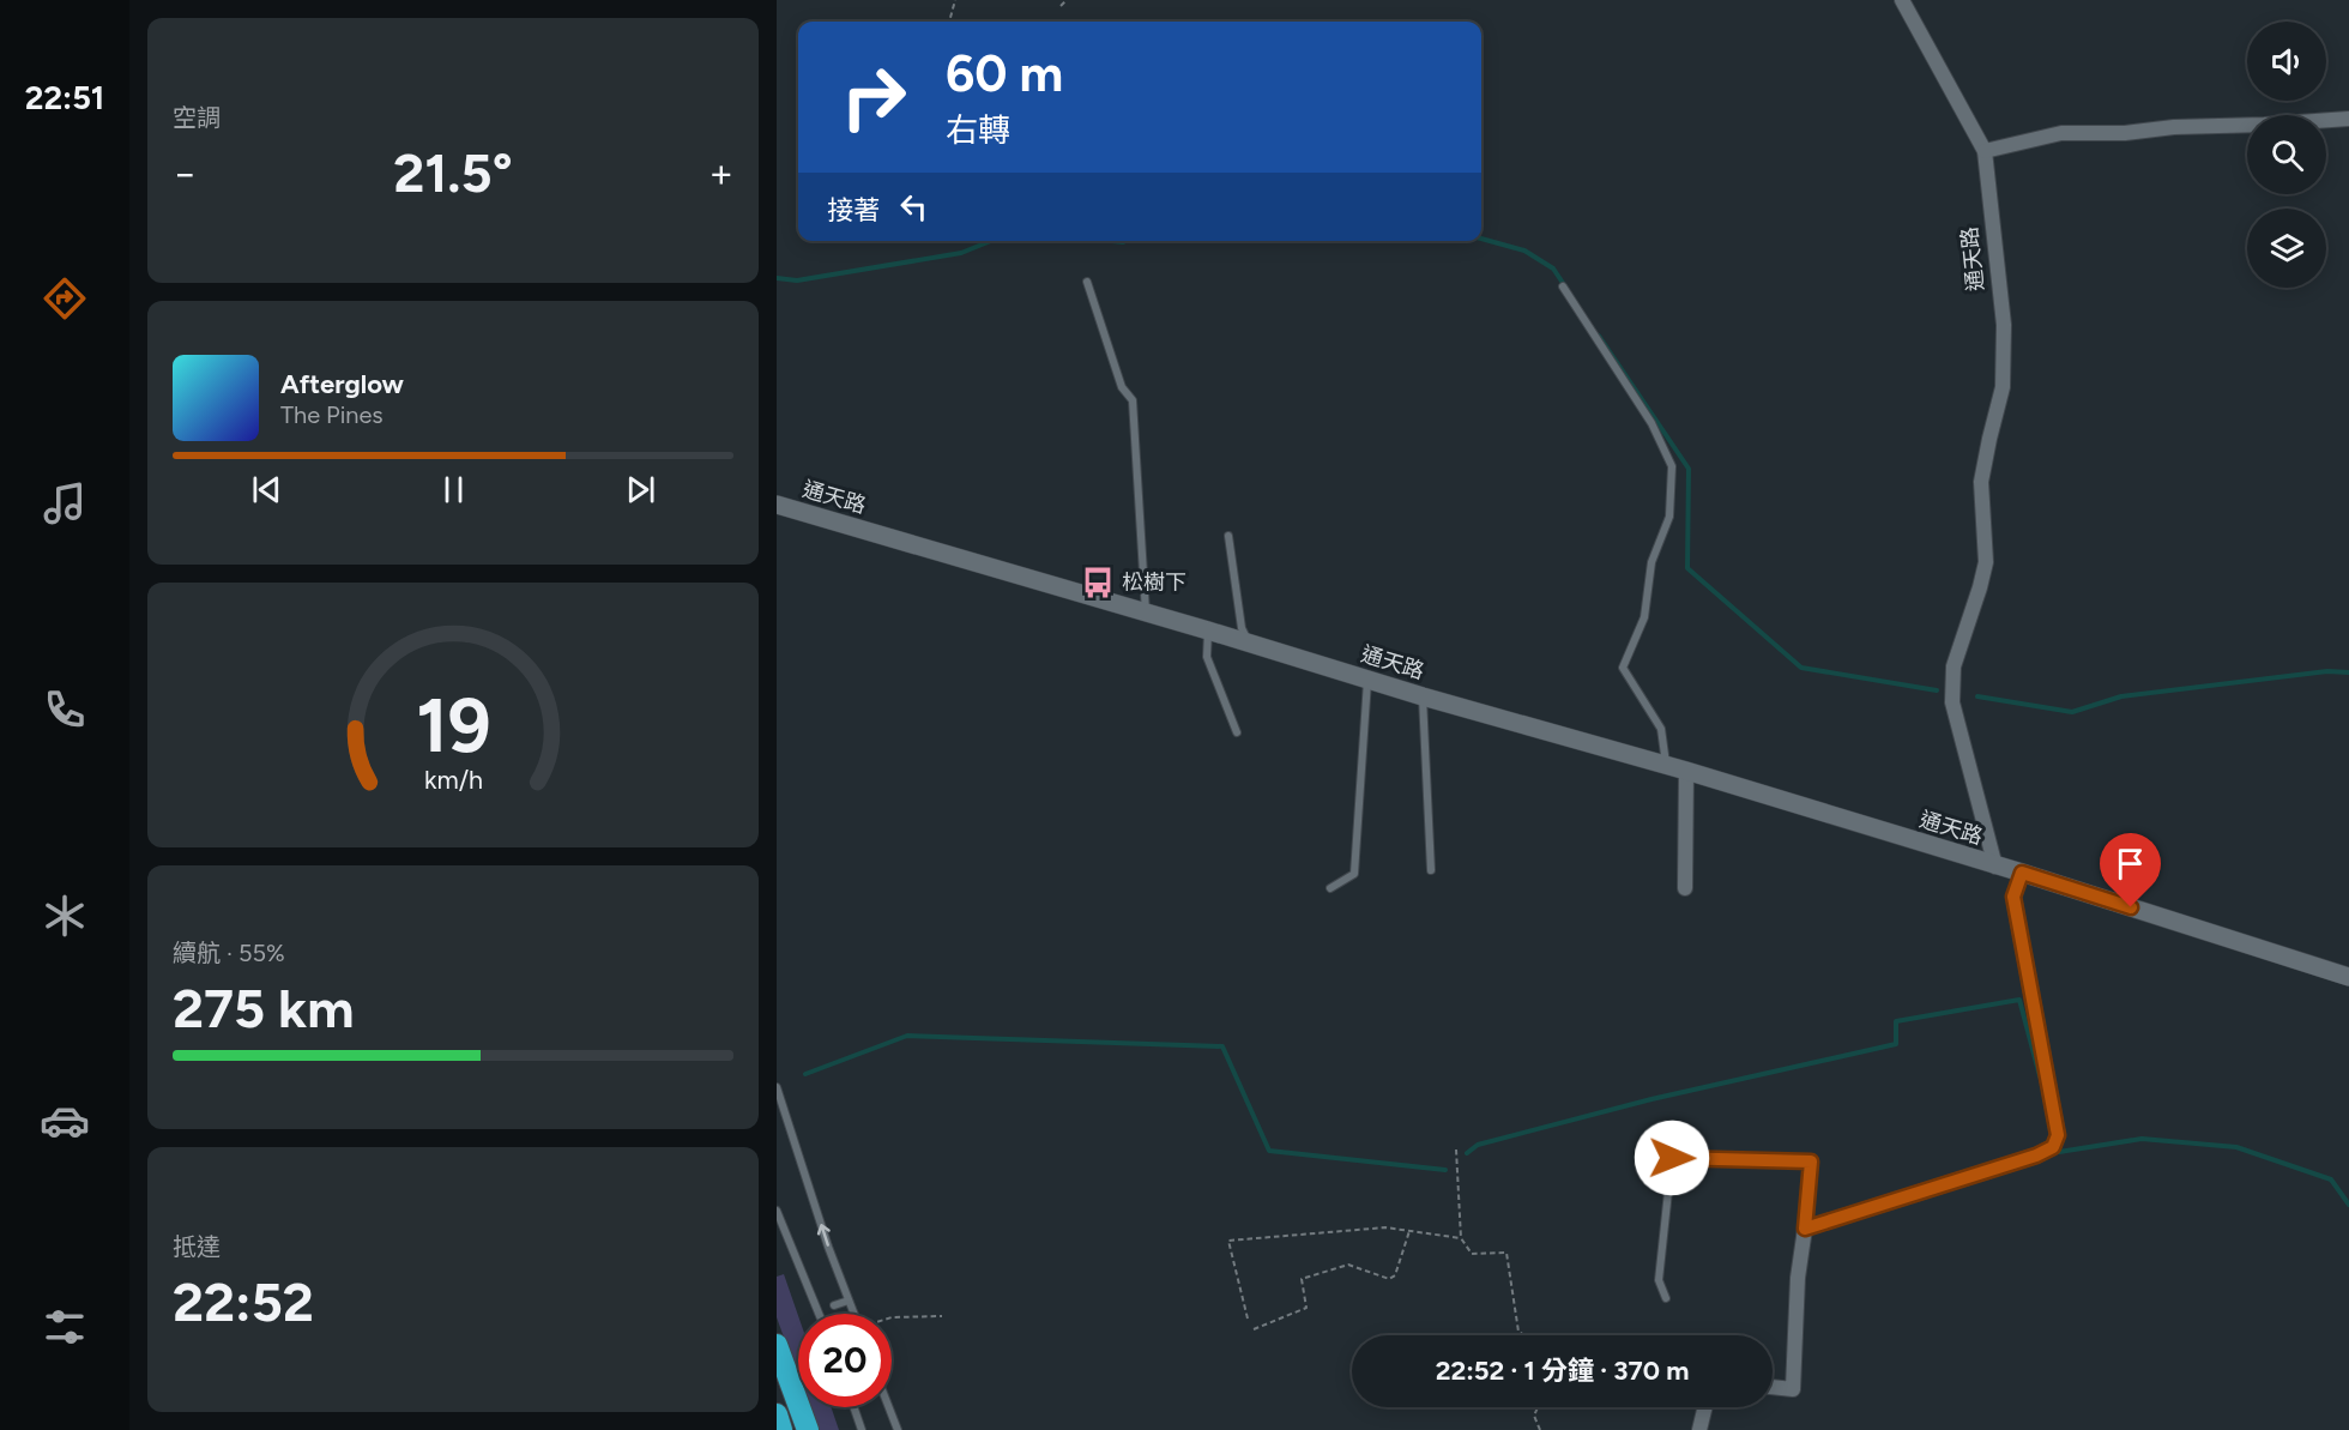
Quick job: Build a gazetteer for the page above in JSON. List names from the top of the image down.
{
  "streets": {
    "street": ["通天路"]
  },
  "places": {
    "bus stop": ["松樹下"]
  },
  "page": {
    "tabs": "22:51",
    "tile": [
      "空調",
      ["續航 · 55%", "275 km"],
      ["抵達", "22:52"]
    ],
    "turn": ["60 m", "右轉"],
    "heat": ["−", "21.5°", "+"],
    "then": "接著",
    "song": ["Afterglow", "The Pines"],
    "limit": "20",
    "trip": "22:52 · 1 分鐘 · 370 m",
    "gauge": ["19", "km/h"]
  }
}
